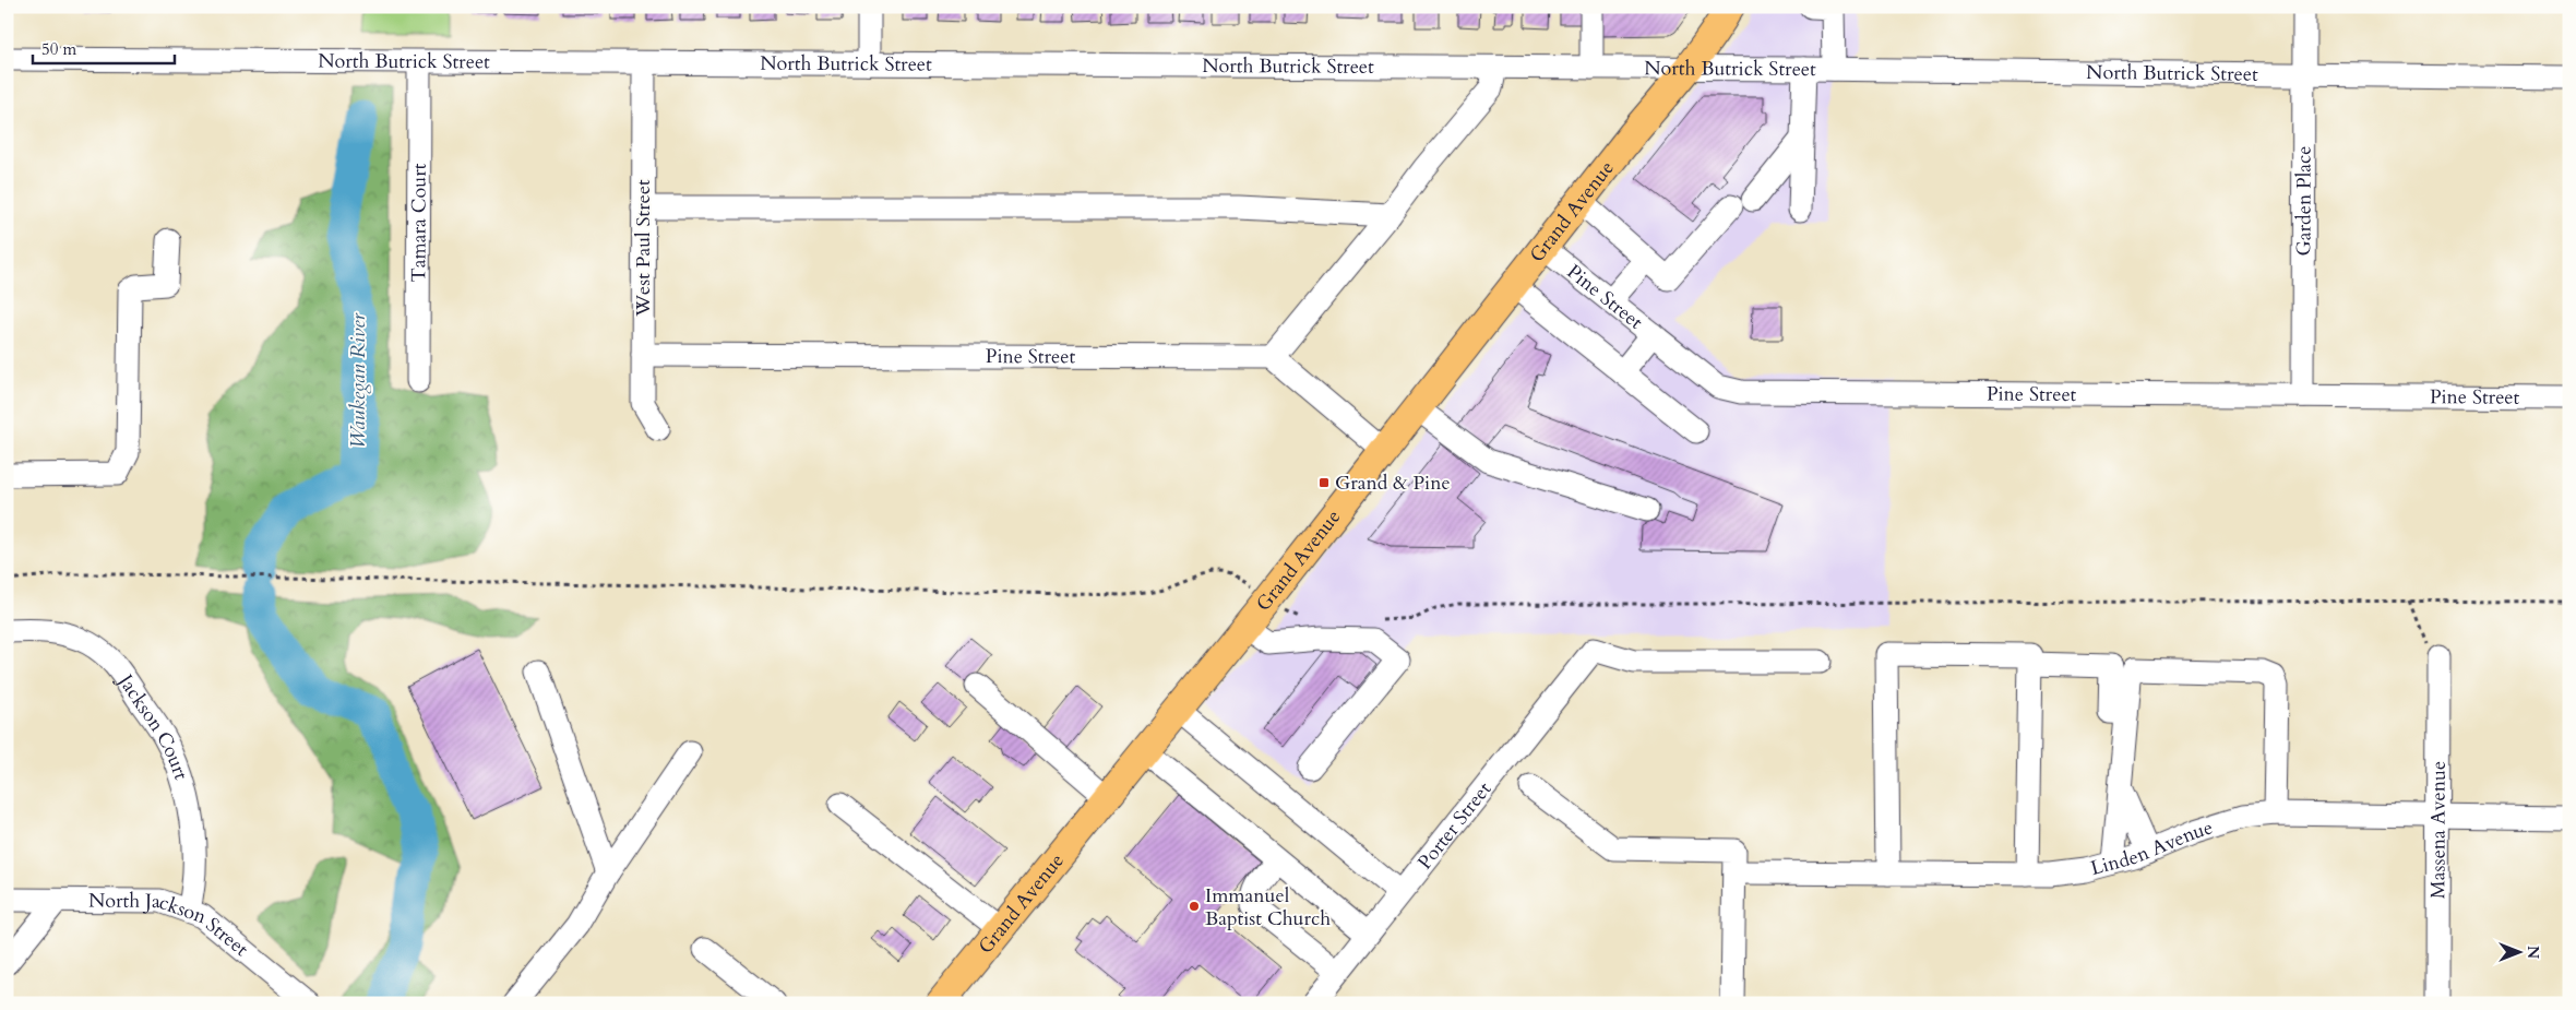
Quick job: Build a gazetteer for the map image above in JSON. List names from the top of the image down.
{
  "streets": {
    "main road": ["Grand Avenue"],
    "street": [
      "North Butrick Street",
      "Garden Place",
      "Tamara Court",
      "West Paul Street",
      "Pine Street",
      "Jackson Court",
      "Porter Street",
      "Massena Avenue",
      "Linden Avenue",
      "North Jackson Street"
    ]
  },
  "crossings": [
    ["North Butrick Street", "Garden Place"],
    ["North Butrick Street", "Grand Avenue"],
    ["North Butrick Street", "Tamara Court"],
    ["North Butrick Street", "West Paul Street"],
    ["Garden Place", "Pine Street"],
    ["Grand Avenue", "Pine Street"],
    ["West Paul Street", "Pine Street"],
    ["Jackson Court", "North Jackson Street"],
    ["Massena Avenue", "Linden Avenue"]
  ],
  "water": ["Waukegan River"],
  "places": {
    "transit": ["Grand & Pine"],
    "other": ["Immanuel Baptist Church"]
  },
  "scale_bar": "50 m",
  "north": "right"
}
